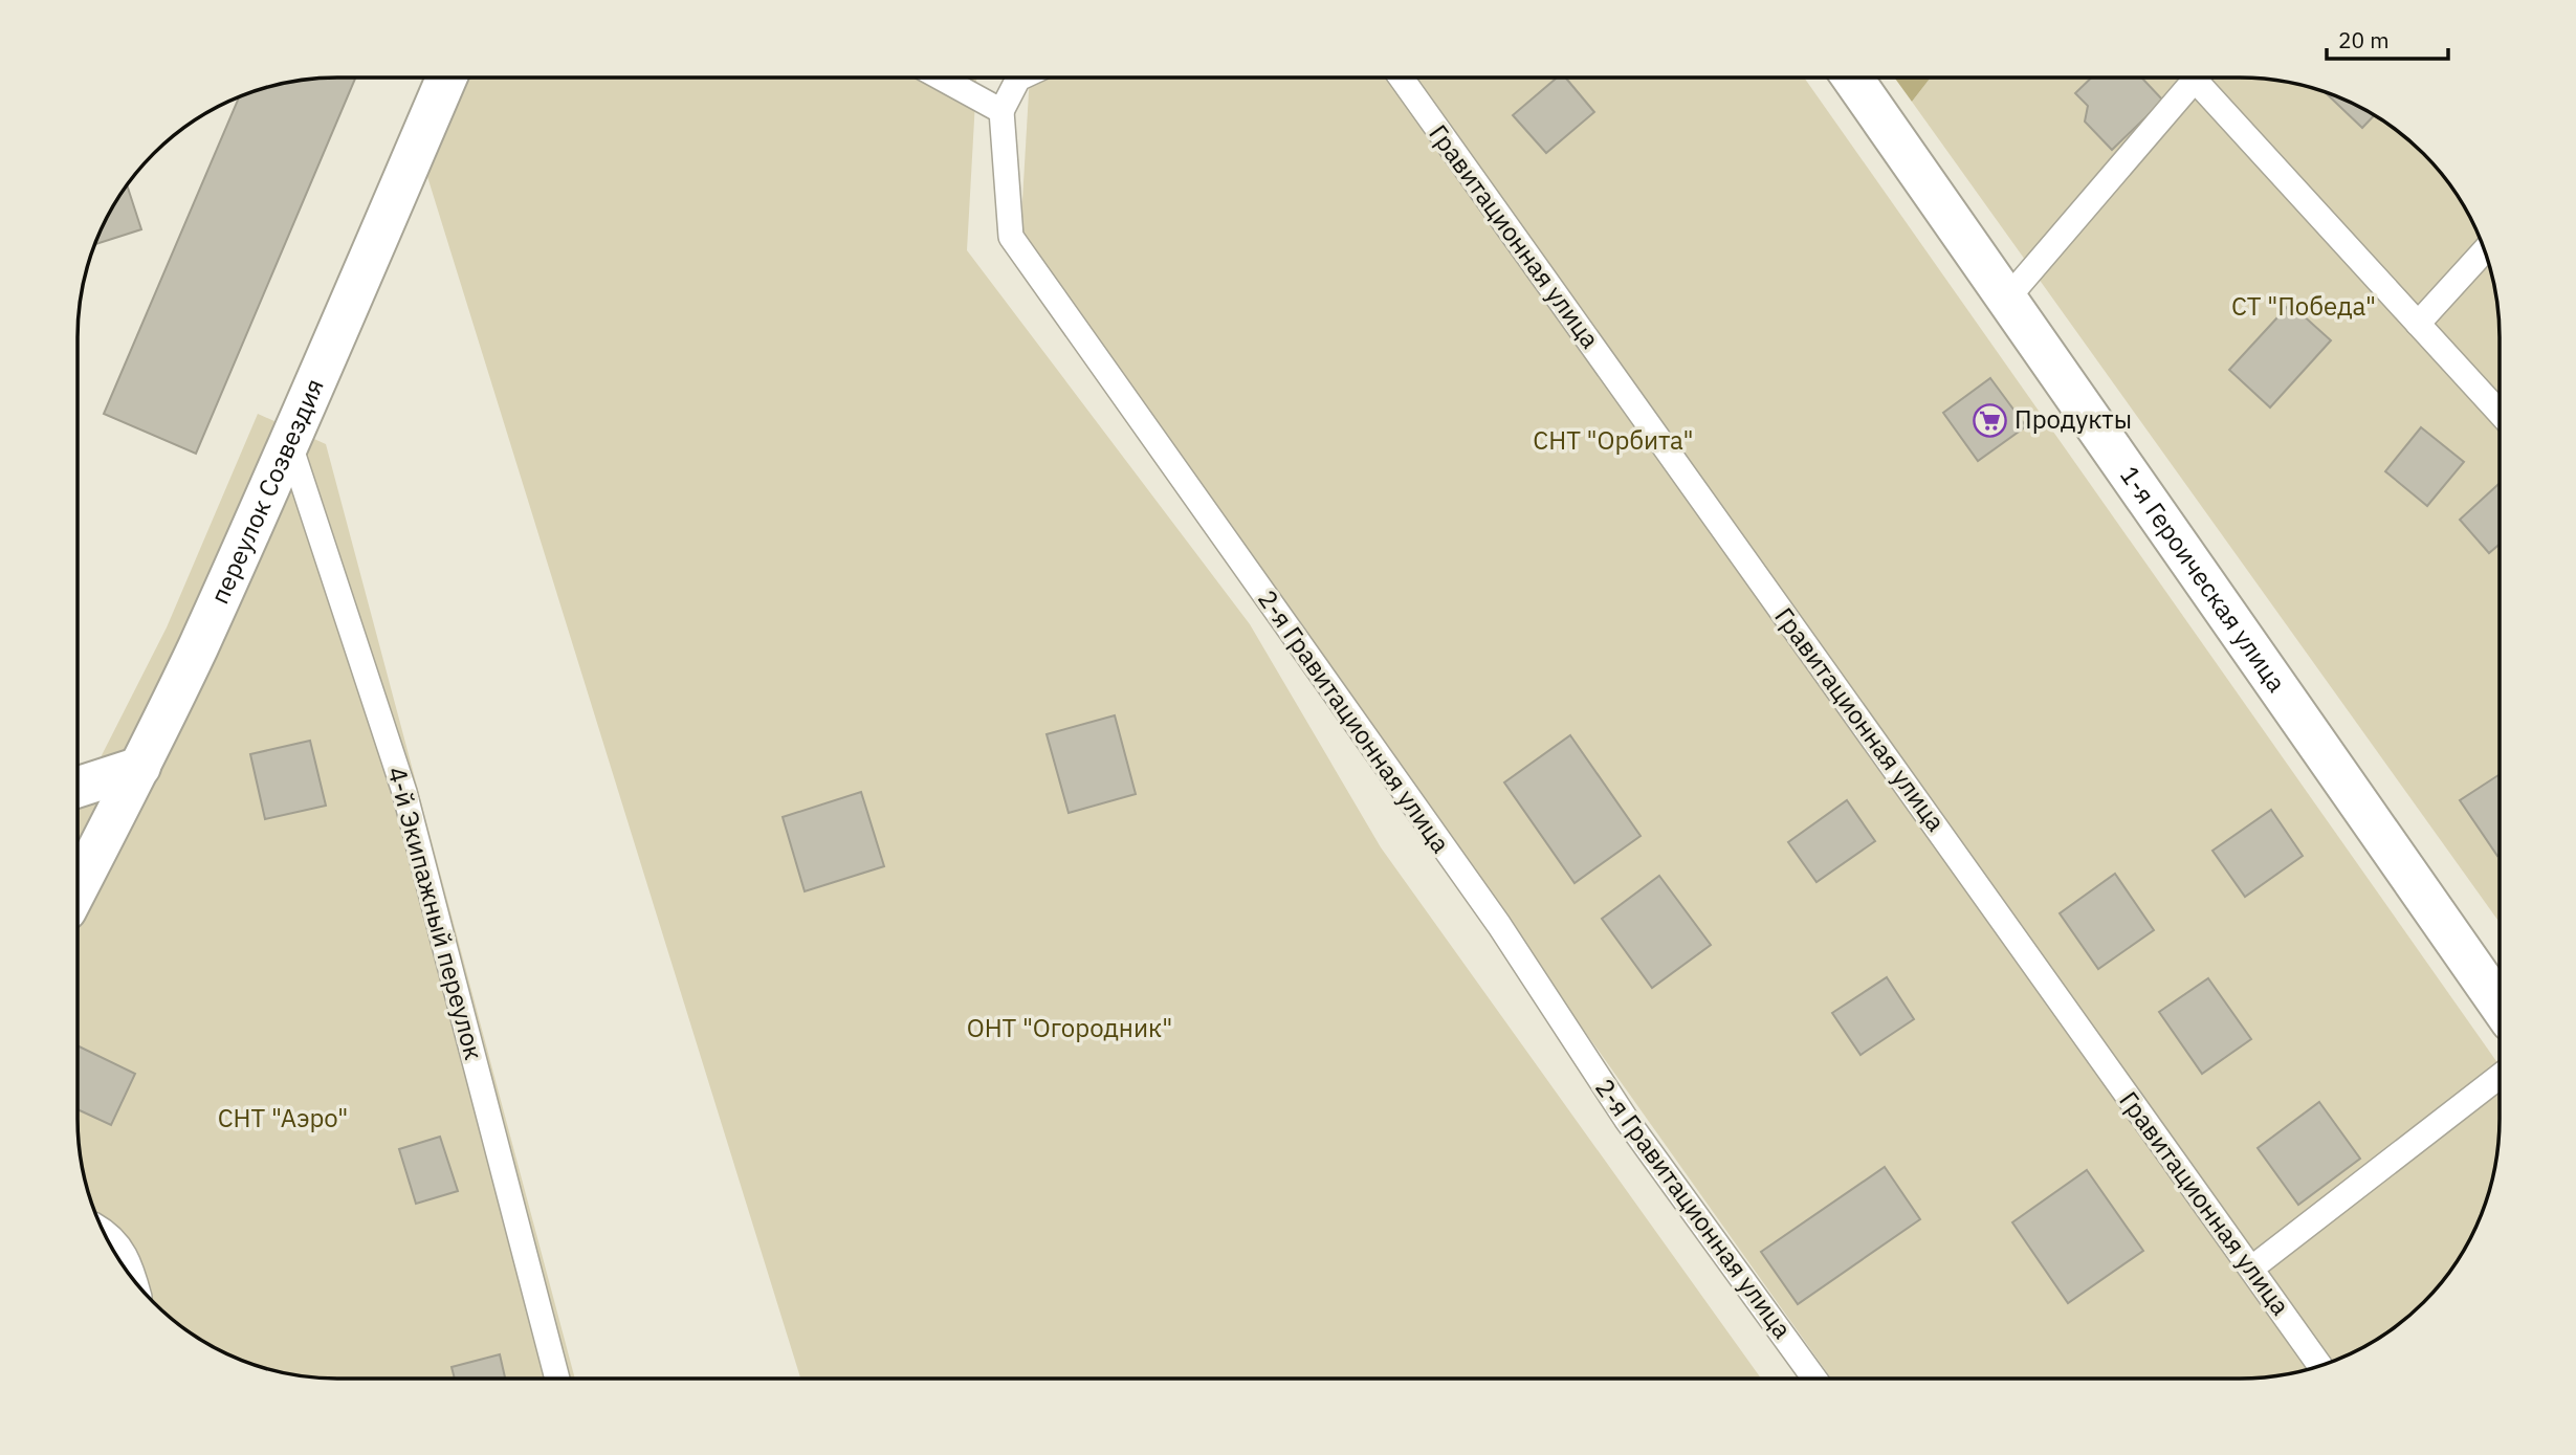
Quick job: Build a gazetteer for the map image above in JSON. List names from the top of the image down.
{
  "streets": {
    "street": ["переулок Созвездия", "1-я Героическая улица"],
    "lane": ["Гравитационная улица", "2-я Гравитационная улица", "4-й Экипажный переулок"]
  },
  "crossings": [
    ["переулок Созвездия", "4-й Экипажный переулок"]
  ],
  "parks": [
    "СТ \"Победа\"",
    "СНТ \"Орбита\"",
    "ОНТ \"Огородник\"",
    "СНТ \"Аэро\""
  ],
  "places": {
    "supermarket": ["Продукты"]
  },
  "scale_bar": "20 m"
}
